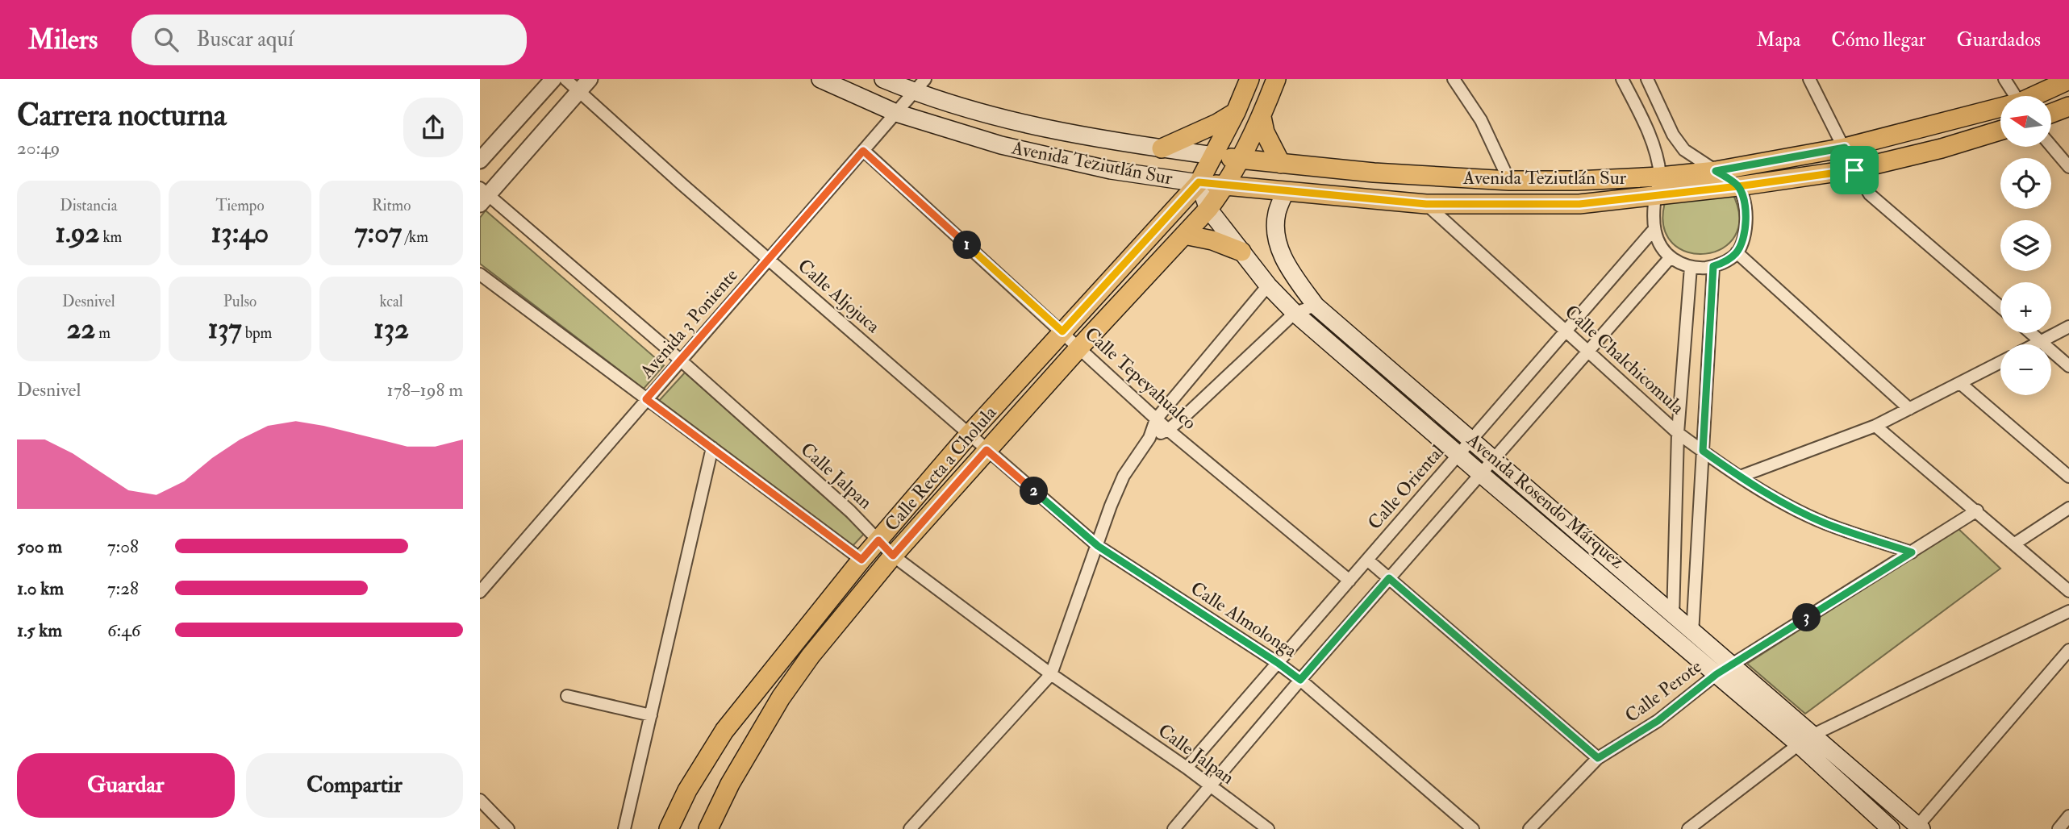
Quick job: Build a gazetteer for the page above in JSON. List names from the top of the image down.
{
  "streets": {
    "main road": ["Avenida Teziutlán Sur", "Calle Recta a Cholula", "Avenida Rosendo Márquez"],
    "street": [
      "Calle Aljojuca",
      "Avenida 3 Poniente",
      "Calle Chalchicomula",
      "Calle Tepeyahualco",
      "Calle Jalpan",
      "Calle Oriental",
      "Calle Almolonga",
      "Calle Perote"
    ]
  },
  "crossings": [
    ["Avenida Teziutlán Sur", "Avenida 3 Poniente"],
    ["Avenida Teziutlán Sur", "Calle Chalchicomula"],
    ["Avenida Teziutlán Sur", "Calle Recta a Cholula"],
    ["Avenida Teziutlán Sur", "Calle Oriental"],
    ["Avenida Teziutlán Sur", "Avenida Rosendo Márquez"],
    ["Calle Aljojuca", "Avenida 3 Poniente"],
    ["Calle Aljojuca", "Calle Recta a Cholula"],
    ["Calle Aljojuca", "Calle Almolonga"],
    ["Avenida 3 Poniente", "Calle Tepeyahualco"],
    ["Avenida 3 Poniente", "Calle Jalpan"],
    ["Calle Chalchicomula", "Calle Oriental"],
    ["Calle Chalchicomula", "Calle Perote"],
    ["Calle Tepeyahualco", "Calle Recta a Cholula"],
    ["Calle Tepeyahualco", "Calle Oriental"],
    ["Calle Recta a Cholula", "Calle Jalpan"],
    ["Calle Recta a Cholula", "Avenida Rosendo Márquez"],
    ["Calle Recta a Cholula", "Calle Almolonga"],
    ["Calle Jalpan", "Calle Oriental"],
    ["Calle Oriental", "Avenida Rosendo Márquez"],
    ["Calle Oriental", "Calle Almolonga"],
    ["Avenida Rosendo Márquez", "Calle Perote"]
  ],
  "north": "left",
  "page": {
    "header": "Milers",
    "search": "Buscar aquí",
    "nav": ["Mapa", "Cómo llegar", "Guardados"],
    "heading": ["Carrera nocturna", "20:49"],
    "map_buttons": ["+", "−"],
    "stats": [
      ["Distancia", "1.92 km"],
      ["Tiempo", "13:40"],
      ["Ritmo", "7:07 /km"],
      ["Desnivel", "22 m"],
      ["Pulso", "137 bpm"],
      ["kcal", "132"]
    ],
    "pins": ["1", "2", "3"],
    "chart": ["Desnivel", "178–198 m"],
    "list": [
      {
        "name": "500 m",
        "note": "7:08"
      },
      {
        "name": "1.0 km",
        "note": "7:28"
      },
      {
        "name": "1.5 km",
        "note": "6:46"
      }
    ],
    "buttons": ["Guardar", "Compartir"]
  }
}
